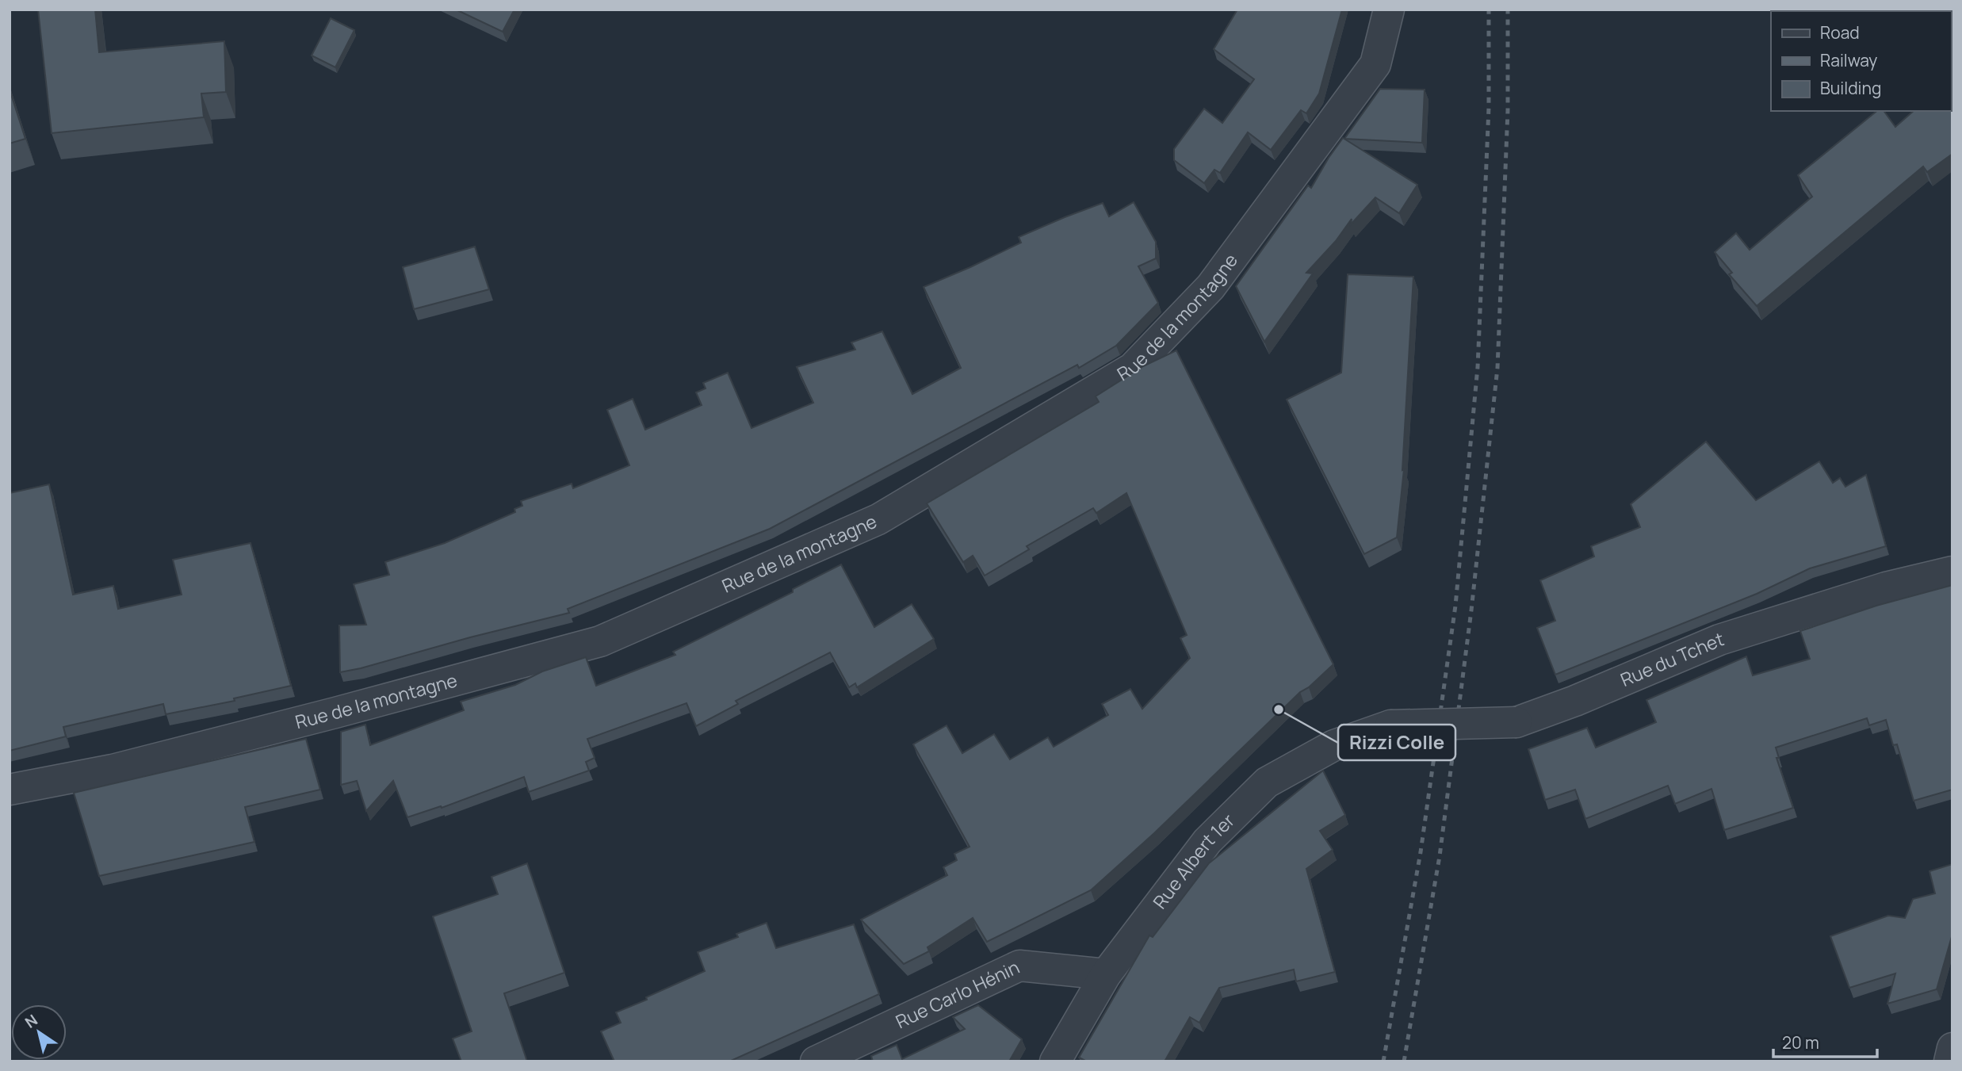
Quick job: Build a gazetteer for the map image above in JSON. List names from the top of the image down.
{
  "streets": {
    "street": [
      "Rue de la montagne",
      "Rue du Tchet",
      "Rue Albert 1er",
      "Rue Carlo Hénin"
    ]
  },
  "crossings": [
    ["Rue du Tchet", "Rue Albert 1er"],
    ["Rue Albert 1er", "Rue Carlo Hénin"]
  ],
  "places": ["Rizzi Colle"],
  "legend": ["Road", "Railway", "Building"],
  "scale_bar": "20 m",
  "north": "top left"
}
